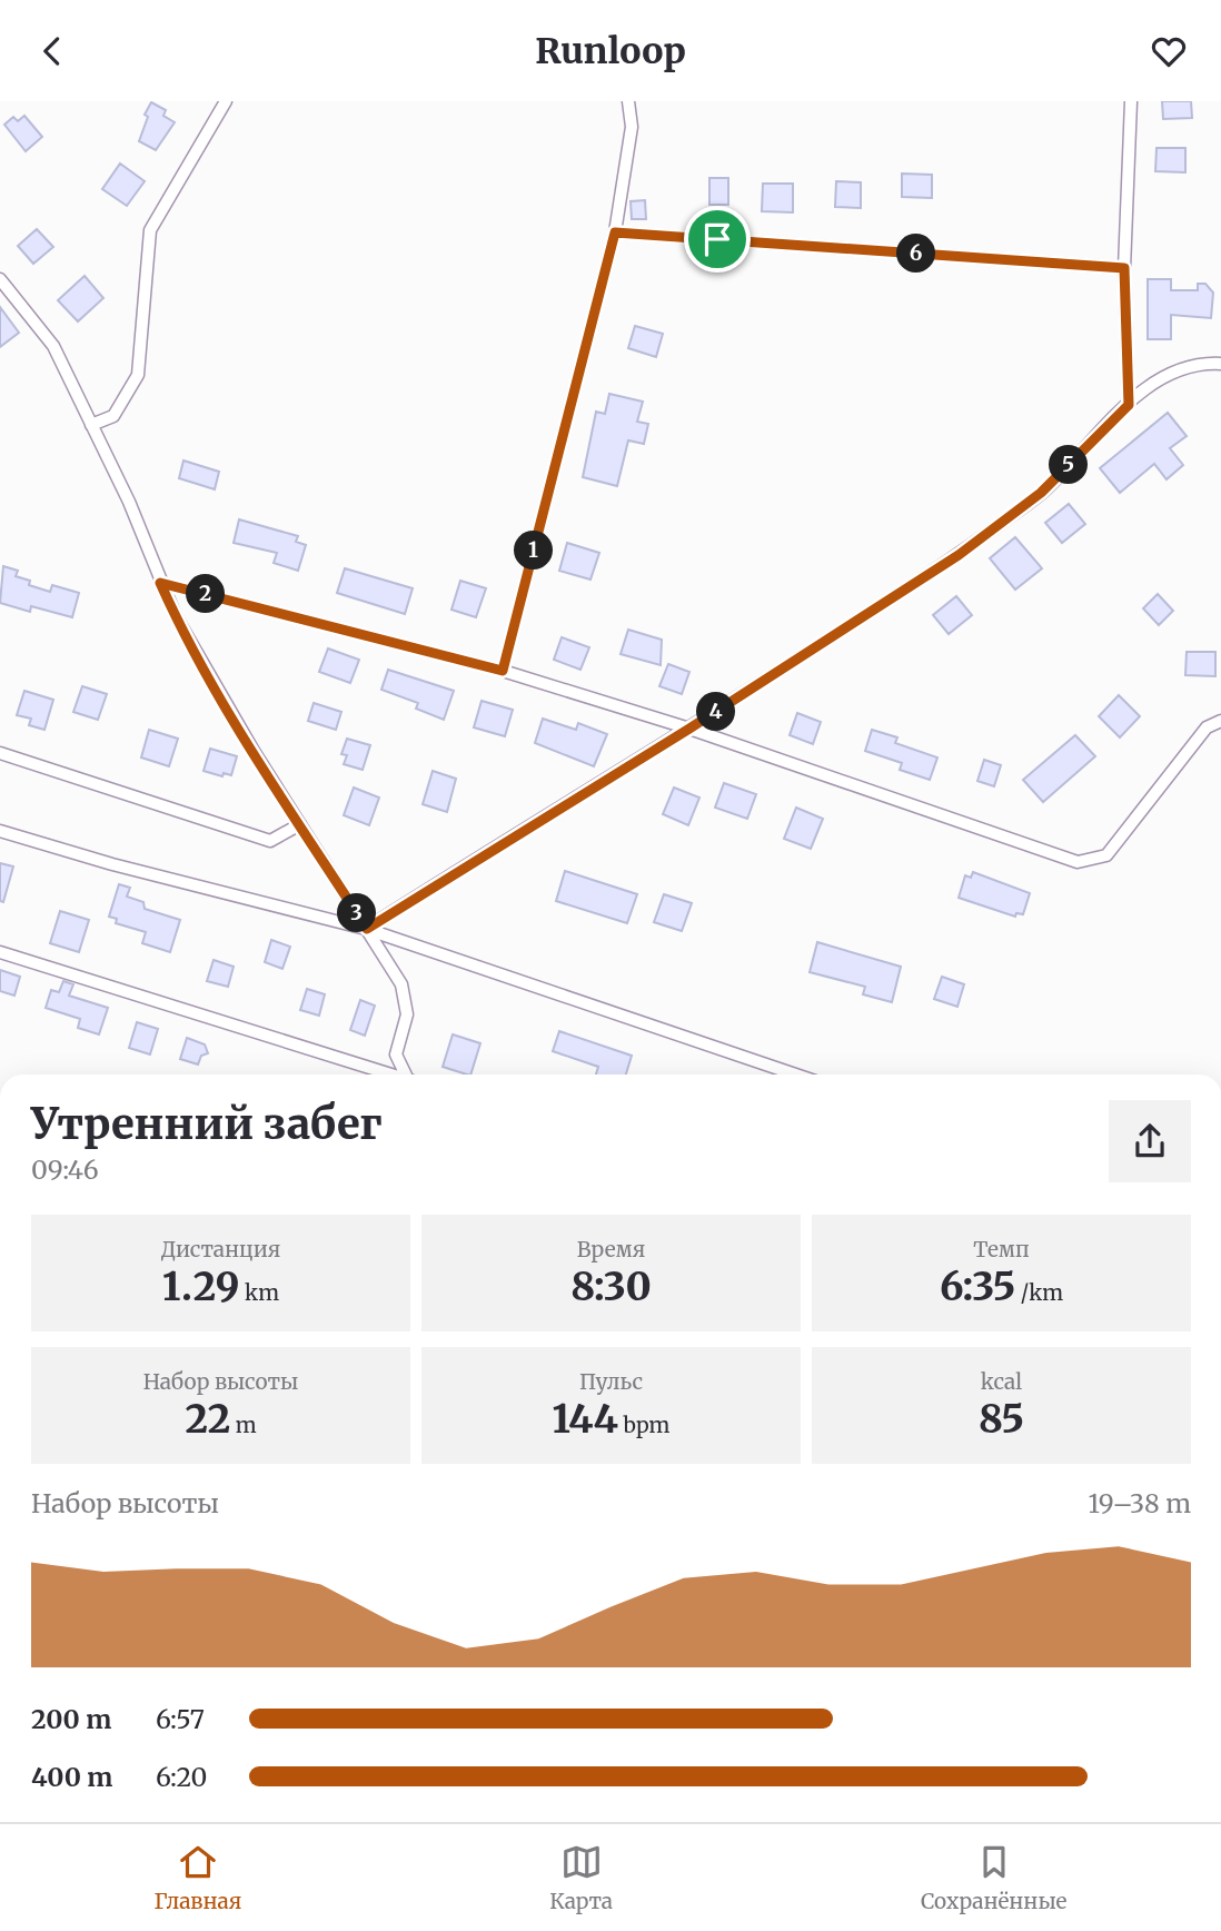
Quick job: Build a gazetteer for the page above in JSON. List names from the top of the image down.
{
  "page": {
    "header": "Runloop",
    "pins": [
      "6",
      "5",
      "1",
      "2",
      "4",
      "3"
    ],
    "heading": ["Утренний забег", "09:46"],
    "stats": [
      ["Дистанция", "1.29 km"],
      ["Время", "8:30"],
      ["Темп", "6:35 /km"],
      ["Набор высоты", "22 m"],
      ["Пульс", "144 bpm"],
      ["kcal", "85"]
    ],
    "chart": ["Набор высоты", "19–38 m"],
    "list": [
      {
        "name": "200 m",
        "note": "6:57"
      },
      {
        "name": "400 m",
        "note": "6:20"
      }
    ],
    "tabs": ["Главная", "Карта", "Сохранённые"]
  }
}
